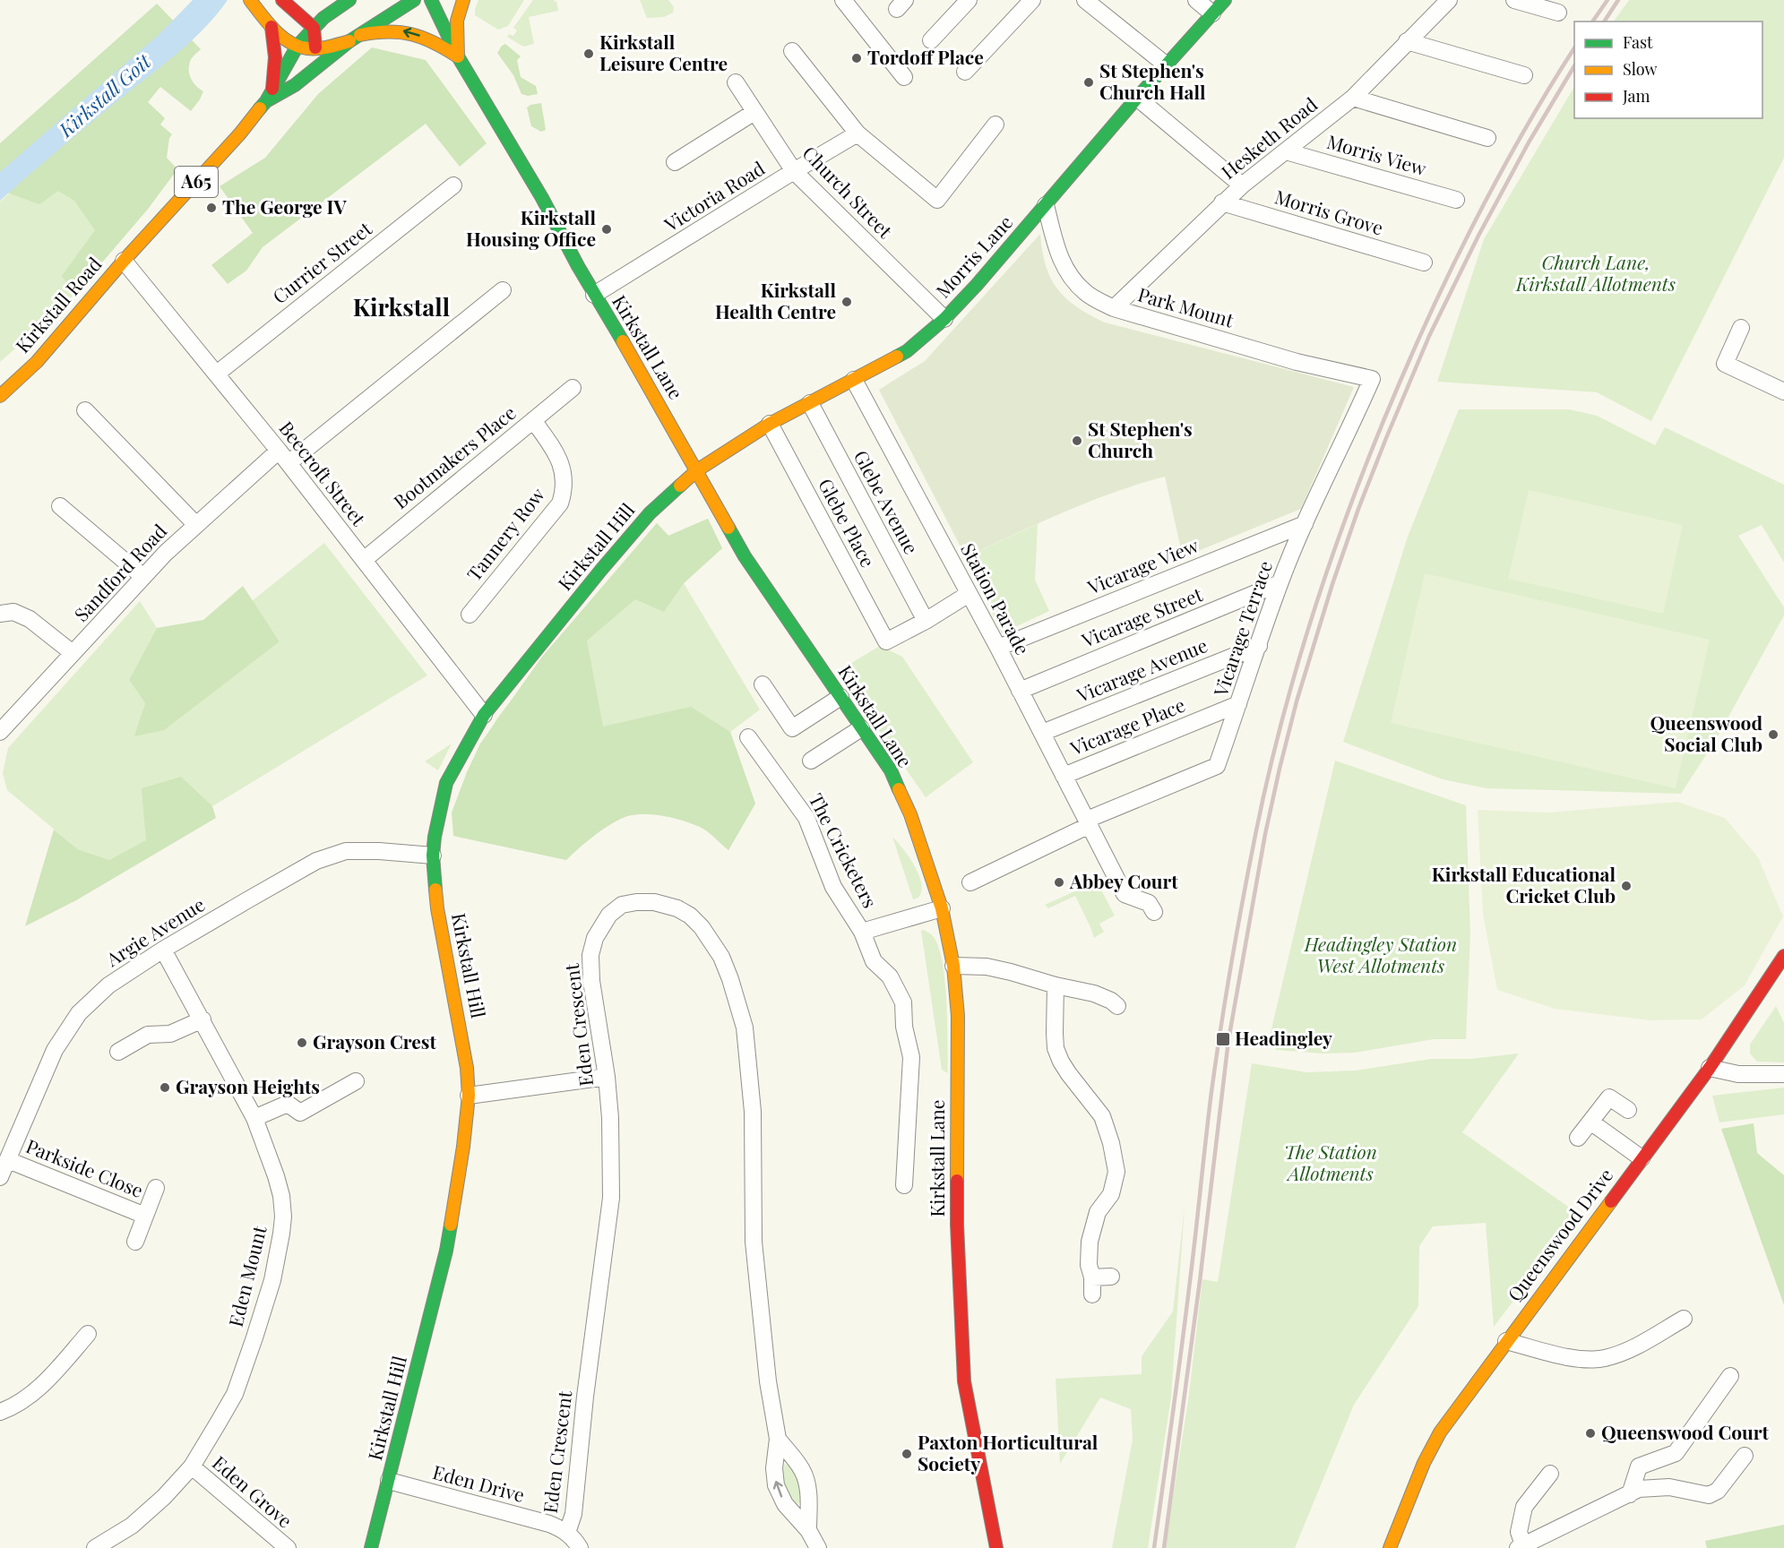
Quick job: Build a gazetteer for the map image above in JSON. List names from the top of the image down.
{
  "streets": {
    "street": [
      "Hesketh Road",
      "Morris View",
      "A65",
      "Church Street",
      "Victoria Road",
      "Morris Grove",
      "Morris Lane",
      "Currier Street",
      "Kirkstall Road",
      "Park Mount",
      "Kirkstall Lane",
      "Bootmakers Place",
      "Beecroft Street",
      "Glebe Avenue",
      "Glebe Place",
      "Tannery Row",
      "Kirkstall Hill",
      "Vicarage View",
      "Sandford Road",
      "Station Parade",
      "Vicarage Street",
      "Vicarage Terrace",
      "Vicarage Avenue",
      "Vicarage Place",
      "The Cricketers",
      "Argie Avenue",
      "Eden Crescent",
      "Parkside Close",
      "Queenswood Drive",
      "Eden Mount",
      "Eden Drive",
      "Eden Grove"
    ]
  },
  "crossings": [
    ["Hesketh Road", "Morris View"],
    ["Hesketh Road", "Morris Grove"],
    ["Hesketh Road", "Park Mount"],
    ["A65", "Kirkstall Road"],
    ["A65", "Beecroft Street"],
    ["Church Street", "Victoria Road"],
    ["Church Street", "Morris Lane"],
    ["Victoria Road", "Kirkstall Lane"],
    ["Morris Lane", "Park Mount"],
    ["Morris Lane", "Kirkstall Lane"],
    ["Morris Lane", "Glebe Avenue"],
    ["Morris Lane", "Glebe Place"],
    ["Morris Lane", "Kirkstall Hill"],
    ["Morris Lane", "Station Parade"],
    ["Currier Street", "Beecroft Street"],
    ["Kirkstall Road", "Beecroft Street"],
    ["Park Mount", "Vicarage Terrace"],
    ["Kirkstall Lane", "Kirkstall Hill"],
    ["Kirkstall Lane", "The Cricketers"],
    ["Bootmakers Place", "Beecroft Street"],
    ["Bootmakers Place", "Tannery Row"],
    ["Beecroft Street", "Kirkstall Hill"],
    ["Beecroft Street", "Sandford Road"],
    ["Glebe Avenue", "Glebe Place"],
    ["Kirkstall Hill", "Argie Avenue"],
    ["Kirkstall Hill", "Eden Drive"],
    ["Vicarage View", "Station Parade"],
    ["Vicarage View", "Vicarage Terrace"],
    ["Station Parade", "Vicarage Street"],
    ["Station Parade", "Vicarage Terrace"],
    ["Station Parade", "Vicarage Avenue"],
    ["Station Parade", "Vicarage Place"],
    ["Vicarage Street", "Vicarage Terrace"],
    ["Vicarage Terrace", "Vicarage Avenue"],
    ["Vicarage Terrace", "Vicarage Place"],
    ["Argie Avenue", "Parkside Close"],
    ["Argie Avenue", "Eden Mount"],
    ["Eden Crescent", "Eden Drive"],
    ["Eden Mount", "Eden Grove"]
  ],
  "districts": ["Kirkstall"],
  "water": ["Kirkstall Goit"],
  "parks": ["Church Lane, Kirkstall Allotments", "Headingley Station West Allotments", "The Station Allotments"],
  "places": {
    "other": [
      "Kirkstall Leisure Centre",
      "Tordoff Place",
      "St Stephen's Church Hall",
      "The George IV",
      "Kirkstall Housing Office",
      "Kirkstall Health Centre",
      "St Stephen's Church",
      "Queenswood Social Club",
      "Abbey Court",
      "Kirkstall Educational Cricket Club",
      "Grayson Crest",
      "Grayson Heights",
      "Queenswood Court",
      "Paxton Horticultural Society"
    ],
    "transit": ["Headingley"]
  },
  "legend": ["Fast", "Slow", "Jam"]
}
